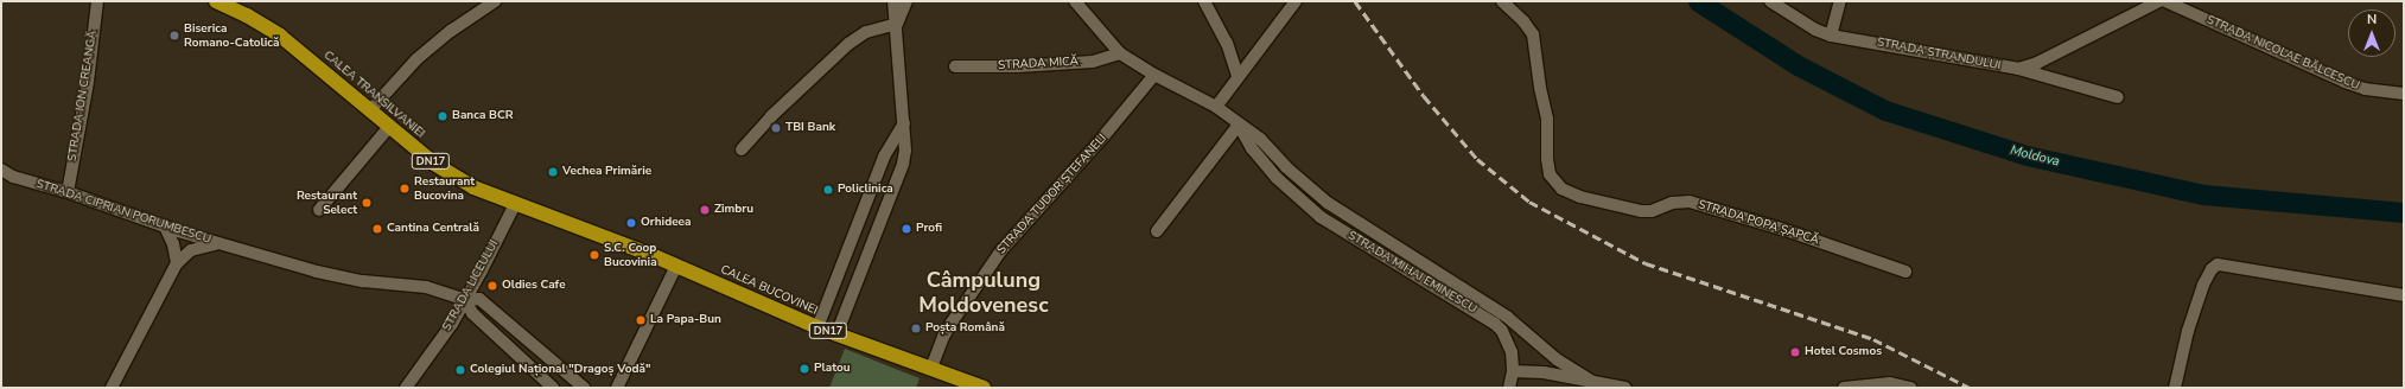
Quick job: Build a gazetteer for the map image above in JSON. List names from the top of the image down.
{
  "streets": {
    "highway": ["CALEA TRANSILVANIEI", "DN17", "CALEA BUCOVINEI"],
    "street": [
      "STRADA NICOLAE BĂLCESCU",
      "STRADA ȘTRANDULUI",
      "STRADA MICĂ",
      "STRADA ION CREANGĂ",
      "STRADA TUDOR ȘTEFANELI",
      "STRADA CIPRIAN PORUMBESCU",
      "STRADA POPA ȘAPCĂ",
      "STRADA MIHAI EMINESCU",
      "STRADA LICEULUI"
    ]
  },
  "crossings": [
    ["STRADA MICĂ", "STRADA MIHAI EMINESCU"],
    ["CALEA TRANSILVANIEI", "STRADA LICEULUI"],
    ["CALEA TRANSILVANIEI", "CALEA BUCOVINEI"],
    ["STRADA ION CREANGĂ", "STRADA CIPRIAN PORUMBESCU"],
    ["STRADA TUDOR ȘTEFANELI", "STRADA MIHAI EMINESCU"],
    ["STRADA TUDOR ȘTEFANELI", "CALEA BUCOVINEI"],
    ["STRADA CIPRIAN PORUMBESCU", "STRADA LICEULUI"]
  ],
  "districts": ["Câmpulung Moldovenesc"],
  "water": ["Moldova"],
  "places": [
    "Biserica Romano-Catolică",
    "Banca BCR",
    "TBI Bank",
    "Vechea Primărie",
    "Restaurant Bucovina",
    "Policlinica",
    "Restaurant Select",
    "Zimbru",
    "Orhideea",
    "Cantina Centrală",
    "Profi",
    "S.C. Coop Bucovinia",
    "Oldies Cafe",
    "La Papa-Bun",
    "Poșta Română",
    "Hotel Cosmos",
    "Platou",
    "Colegiul Național \"Dragoș Vodă\""
  ],
  "north": "top"
}
